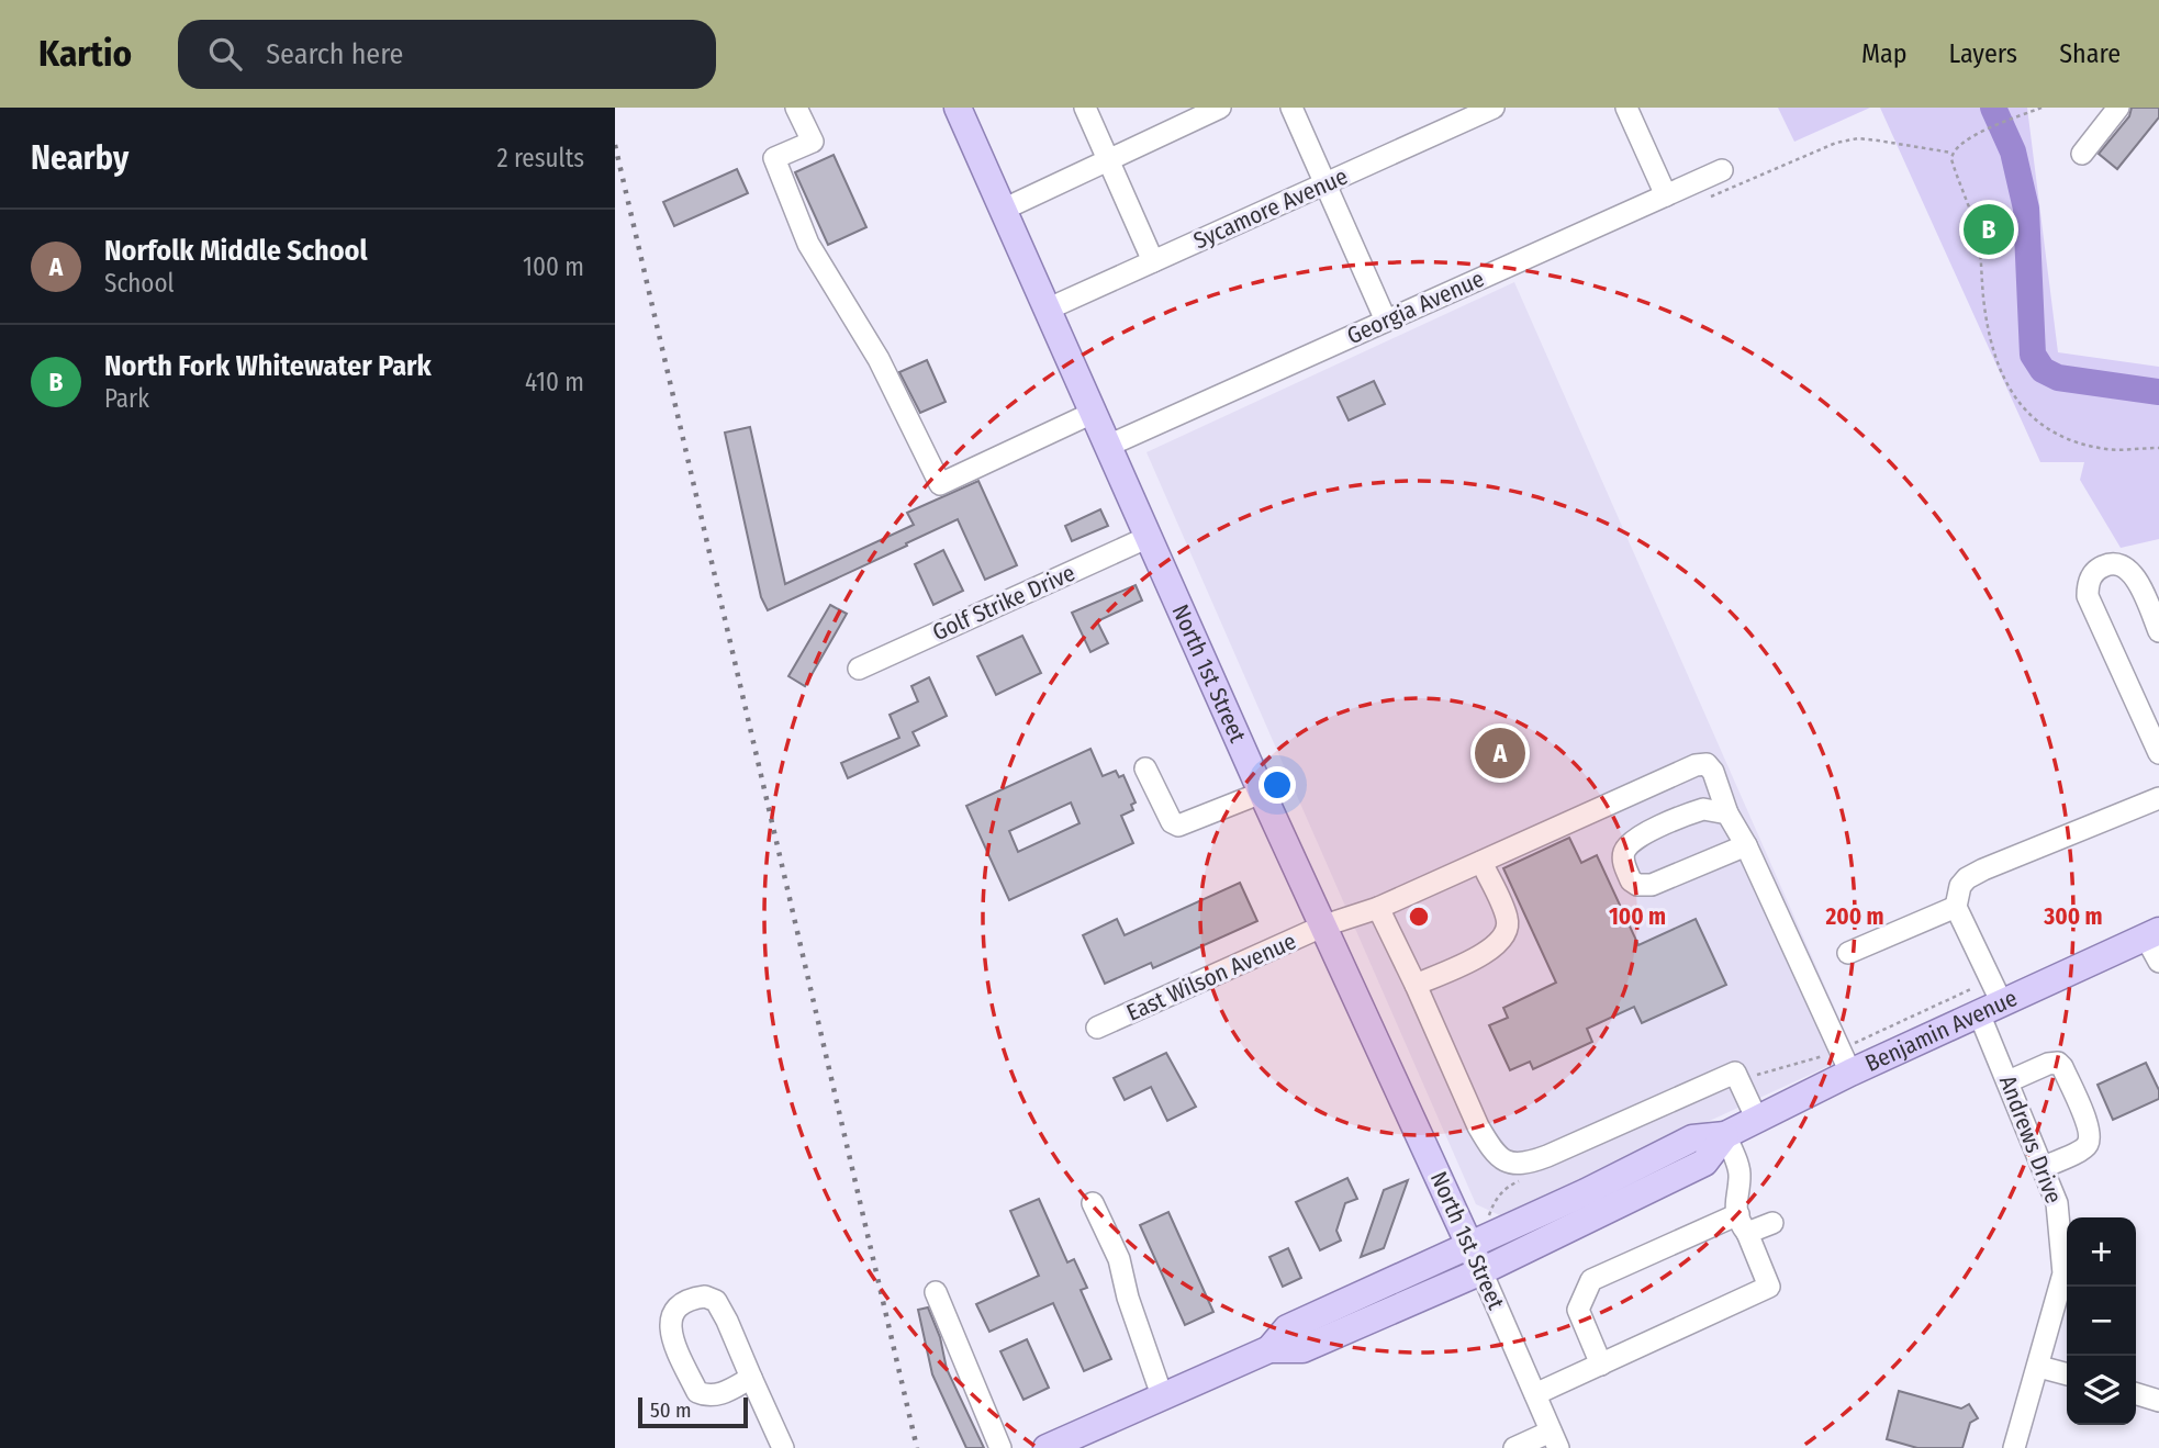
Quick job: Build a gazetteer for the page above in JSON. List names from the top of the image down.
{
  "streets": {
    "main road": ["North 1st Street", "Benjamin Avenue"],
    "street": [
      "Sycamore Avenue",
      "Georgia Avenue",
      "Golf Strike Drive",
      "East Wilson Avenue",
      "Andrews Drive"
    ]
  },
  "crossings": [
    ["Sycamore Avenue", "North 1st Street"],
    ["Georgia Avenue", "North 1st Street"],
    ["Golf Strike Drive", "North 1st Street"],
    ["North 1st Street", "East Wilson Avenue"],
    ["North 1st Street", "Benjamin Avenue"],
    ["Benjamin Avenue", "Andrews Drive"]
  ],
  "scale_bar": "50 m",
  "page": {
    "header": "Kartio",
    "search": "Search here",
    "nav": ["Map", "Layers", "Share"],
    "heading": ["Nearby", "2 results"],
    "pins": ["B", "A"],
    "list": [
      {
        "mark": "A",
        "name": "Norfolk Middle School",
        "note": "School",
        "value": "100 m"
      },
      {
        "mark": "B",
        "name": "North Fork Whitewater Park",
        "note": "Park",
        "value": "410 m"
      }
    ],
    "map_buttons": ["+", "−"],
    "scale": "50 m"
  },
  "rings": ["100 m", "200 m", "300 m"]
}
